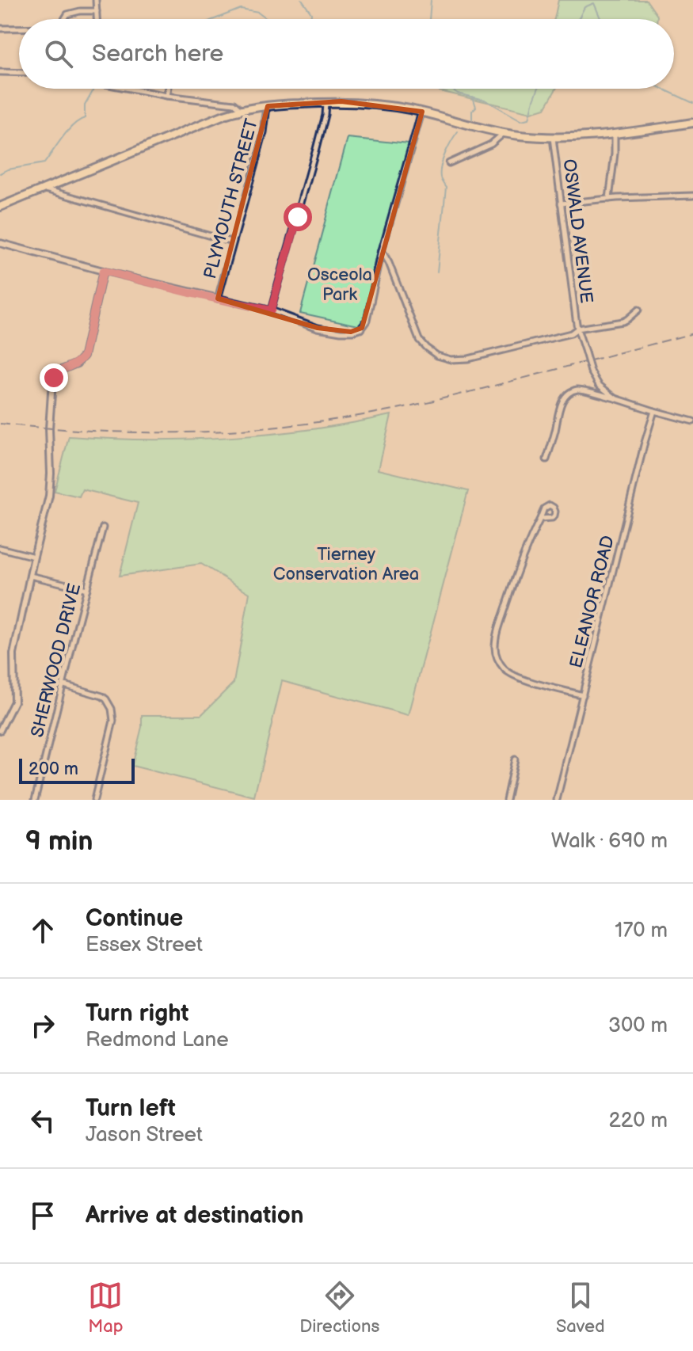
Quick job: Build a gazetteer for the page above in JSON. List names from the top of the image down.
{
  "streets": {
    "street": [
      "PLYMOUTH STREET",
      "OSWALD AVENUE",
      "ELEANOR ROAD",
      "SHERWOOD DRIVE"
    ]
  },
  "parks": ["Osceola Park", "Tierney Conservation Area"],
  "scale_bar": "200 m",
  "page": {
    "search": "Search here",
    "scale": "200 m",
    "heading": ["9 min", "Walk · 690 m"],
    "list": [
      ["Continue", "Essex Street", "170 m"],
      ["Turn right", "Redmond Lane", "300 m"],
      ["Turn left", "Jason Street", "220 m"],
      "Arrive at destination"
    ],
    "nav": ["Map", "Directions", "Saved"]
  }
}
